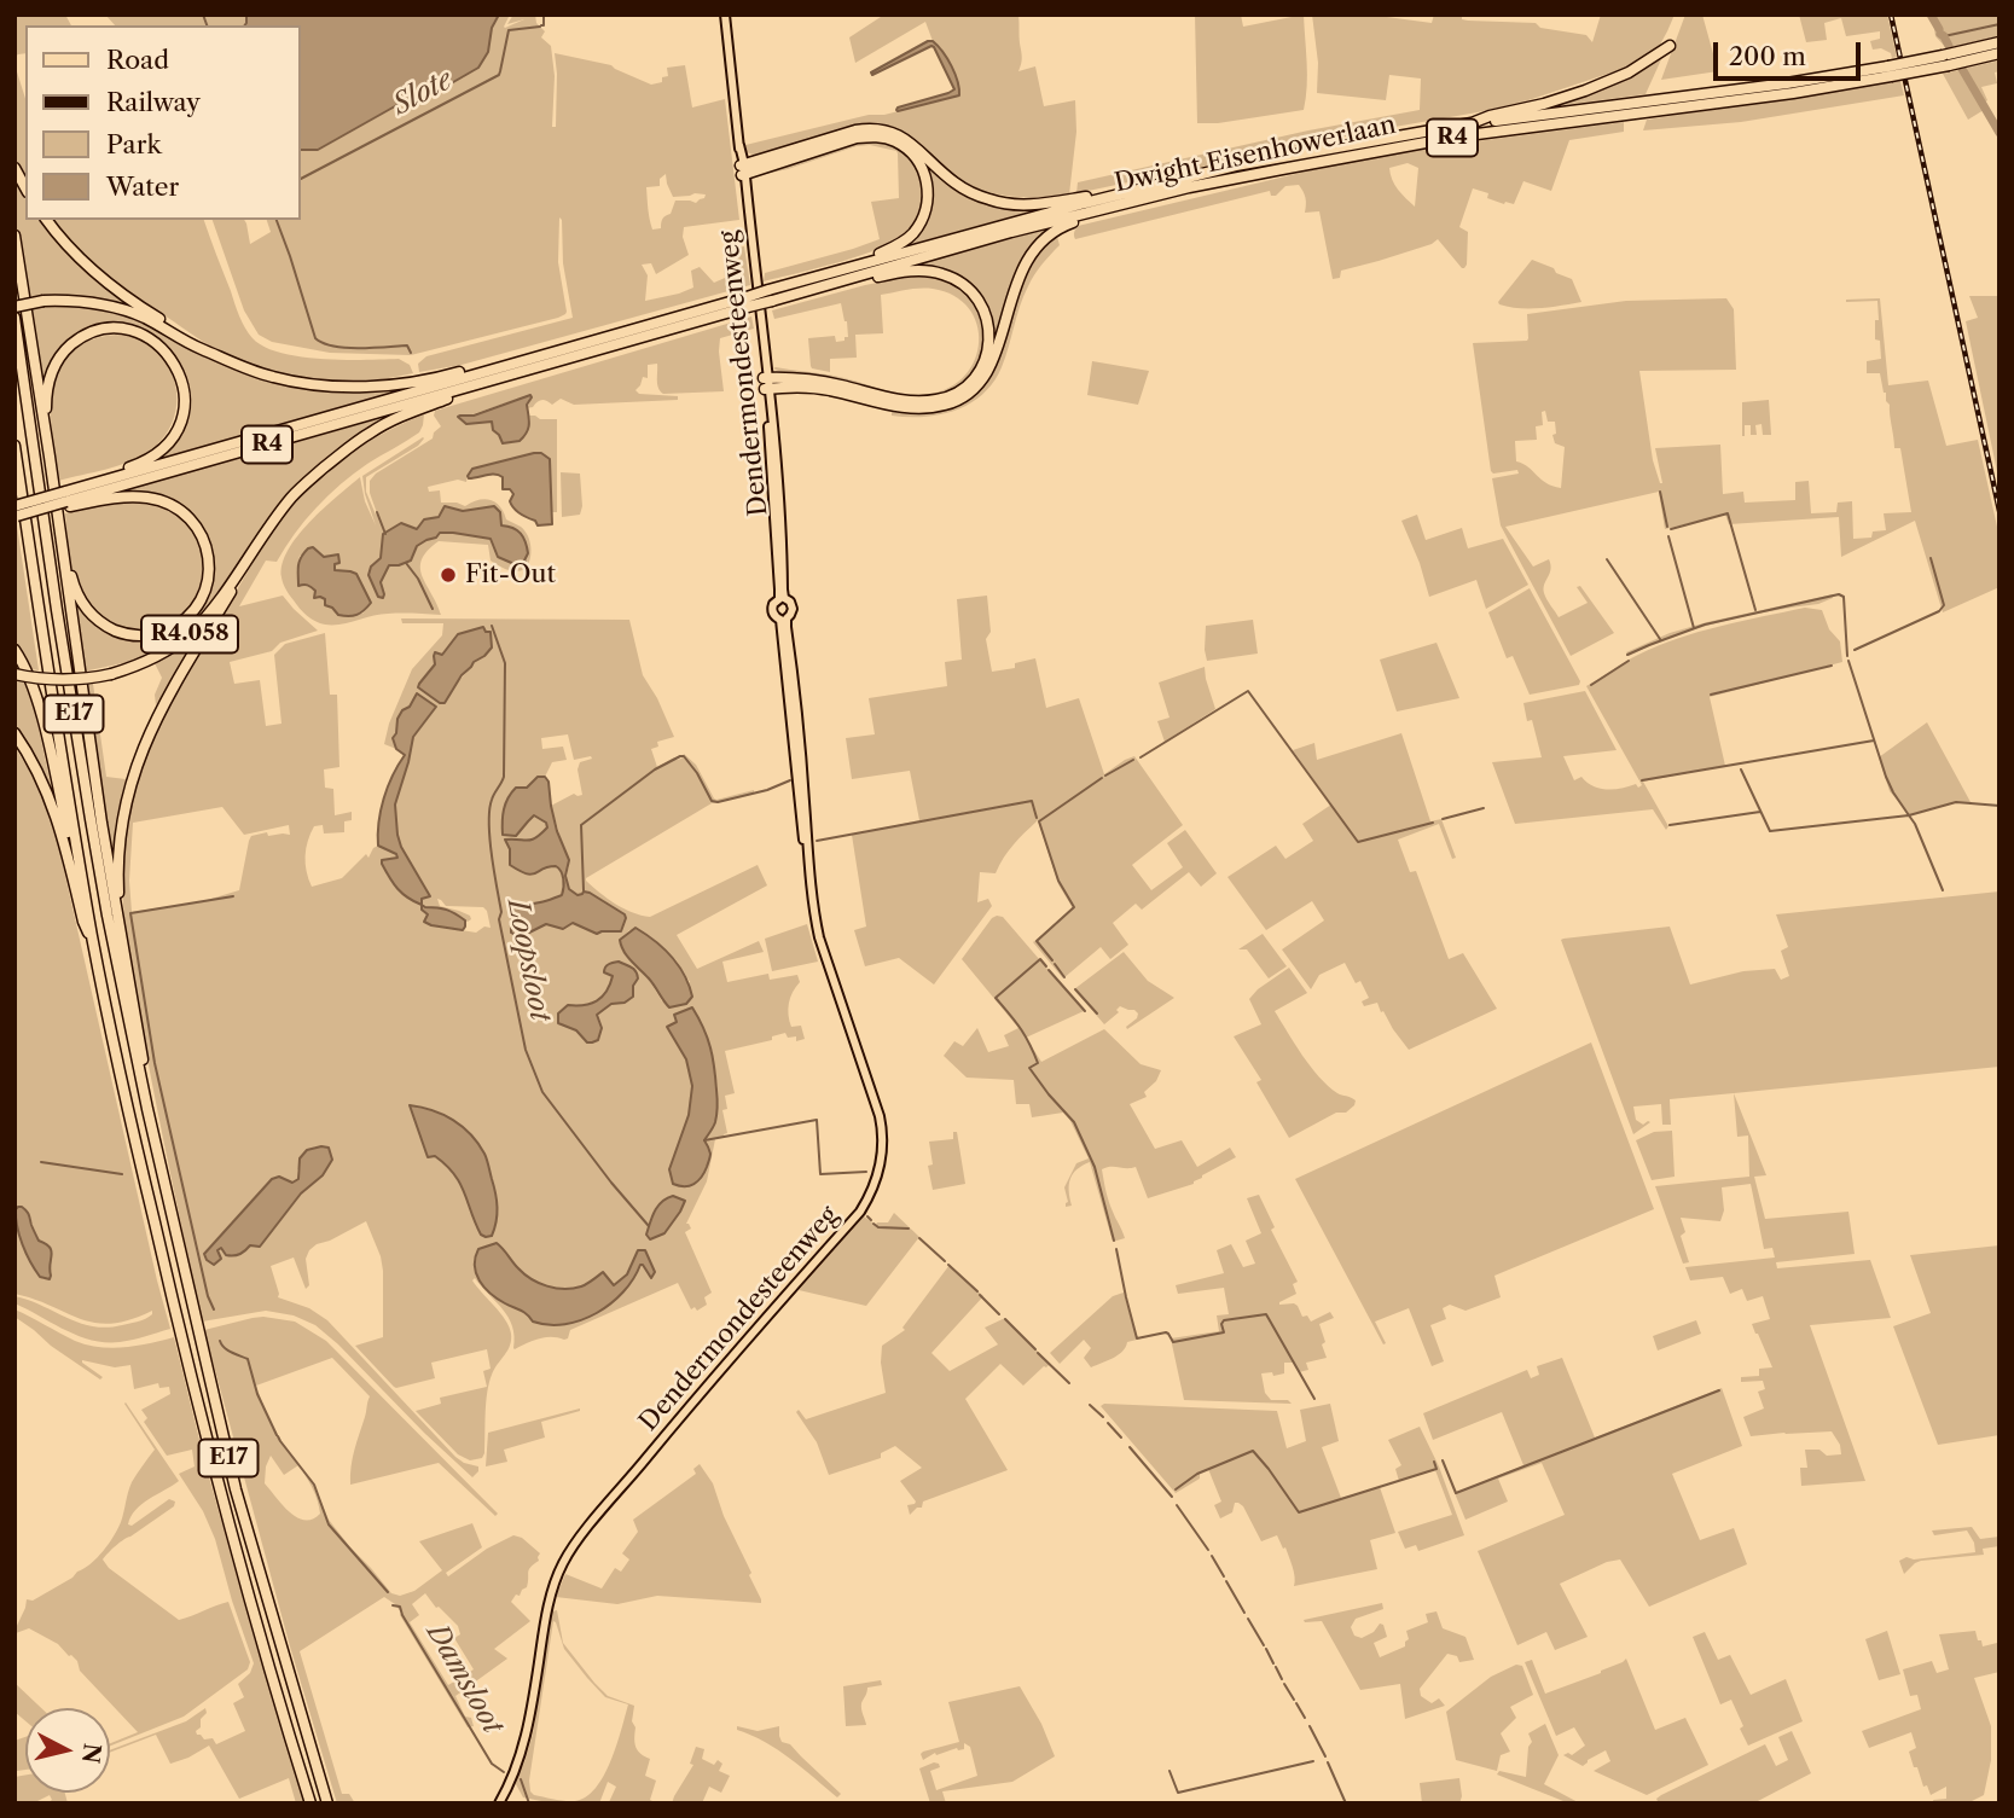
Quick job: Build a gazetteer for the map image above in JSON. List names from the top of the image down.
{
  "streets": {
    "highway": [
      "R4",
      "Dwight Eisenhowerlaan",
      "R4.058",
      "E17"
    ],
    "main road": ["Dendermondesteenweg"]
  },
  "crossings": [
    ["R4", "Dwight Eisenhowerlaan"]
  ],
  "water": ["Slote", "Loopsloot", "Damsloot"],
  "places": ["Fit-Out"],
  "legend": [
    "Road",
    "Railway",
    "Park",
    "Water"
  ],
  "scale_bar": "200 m",
  "north": "right"
}
